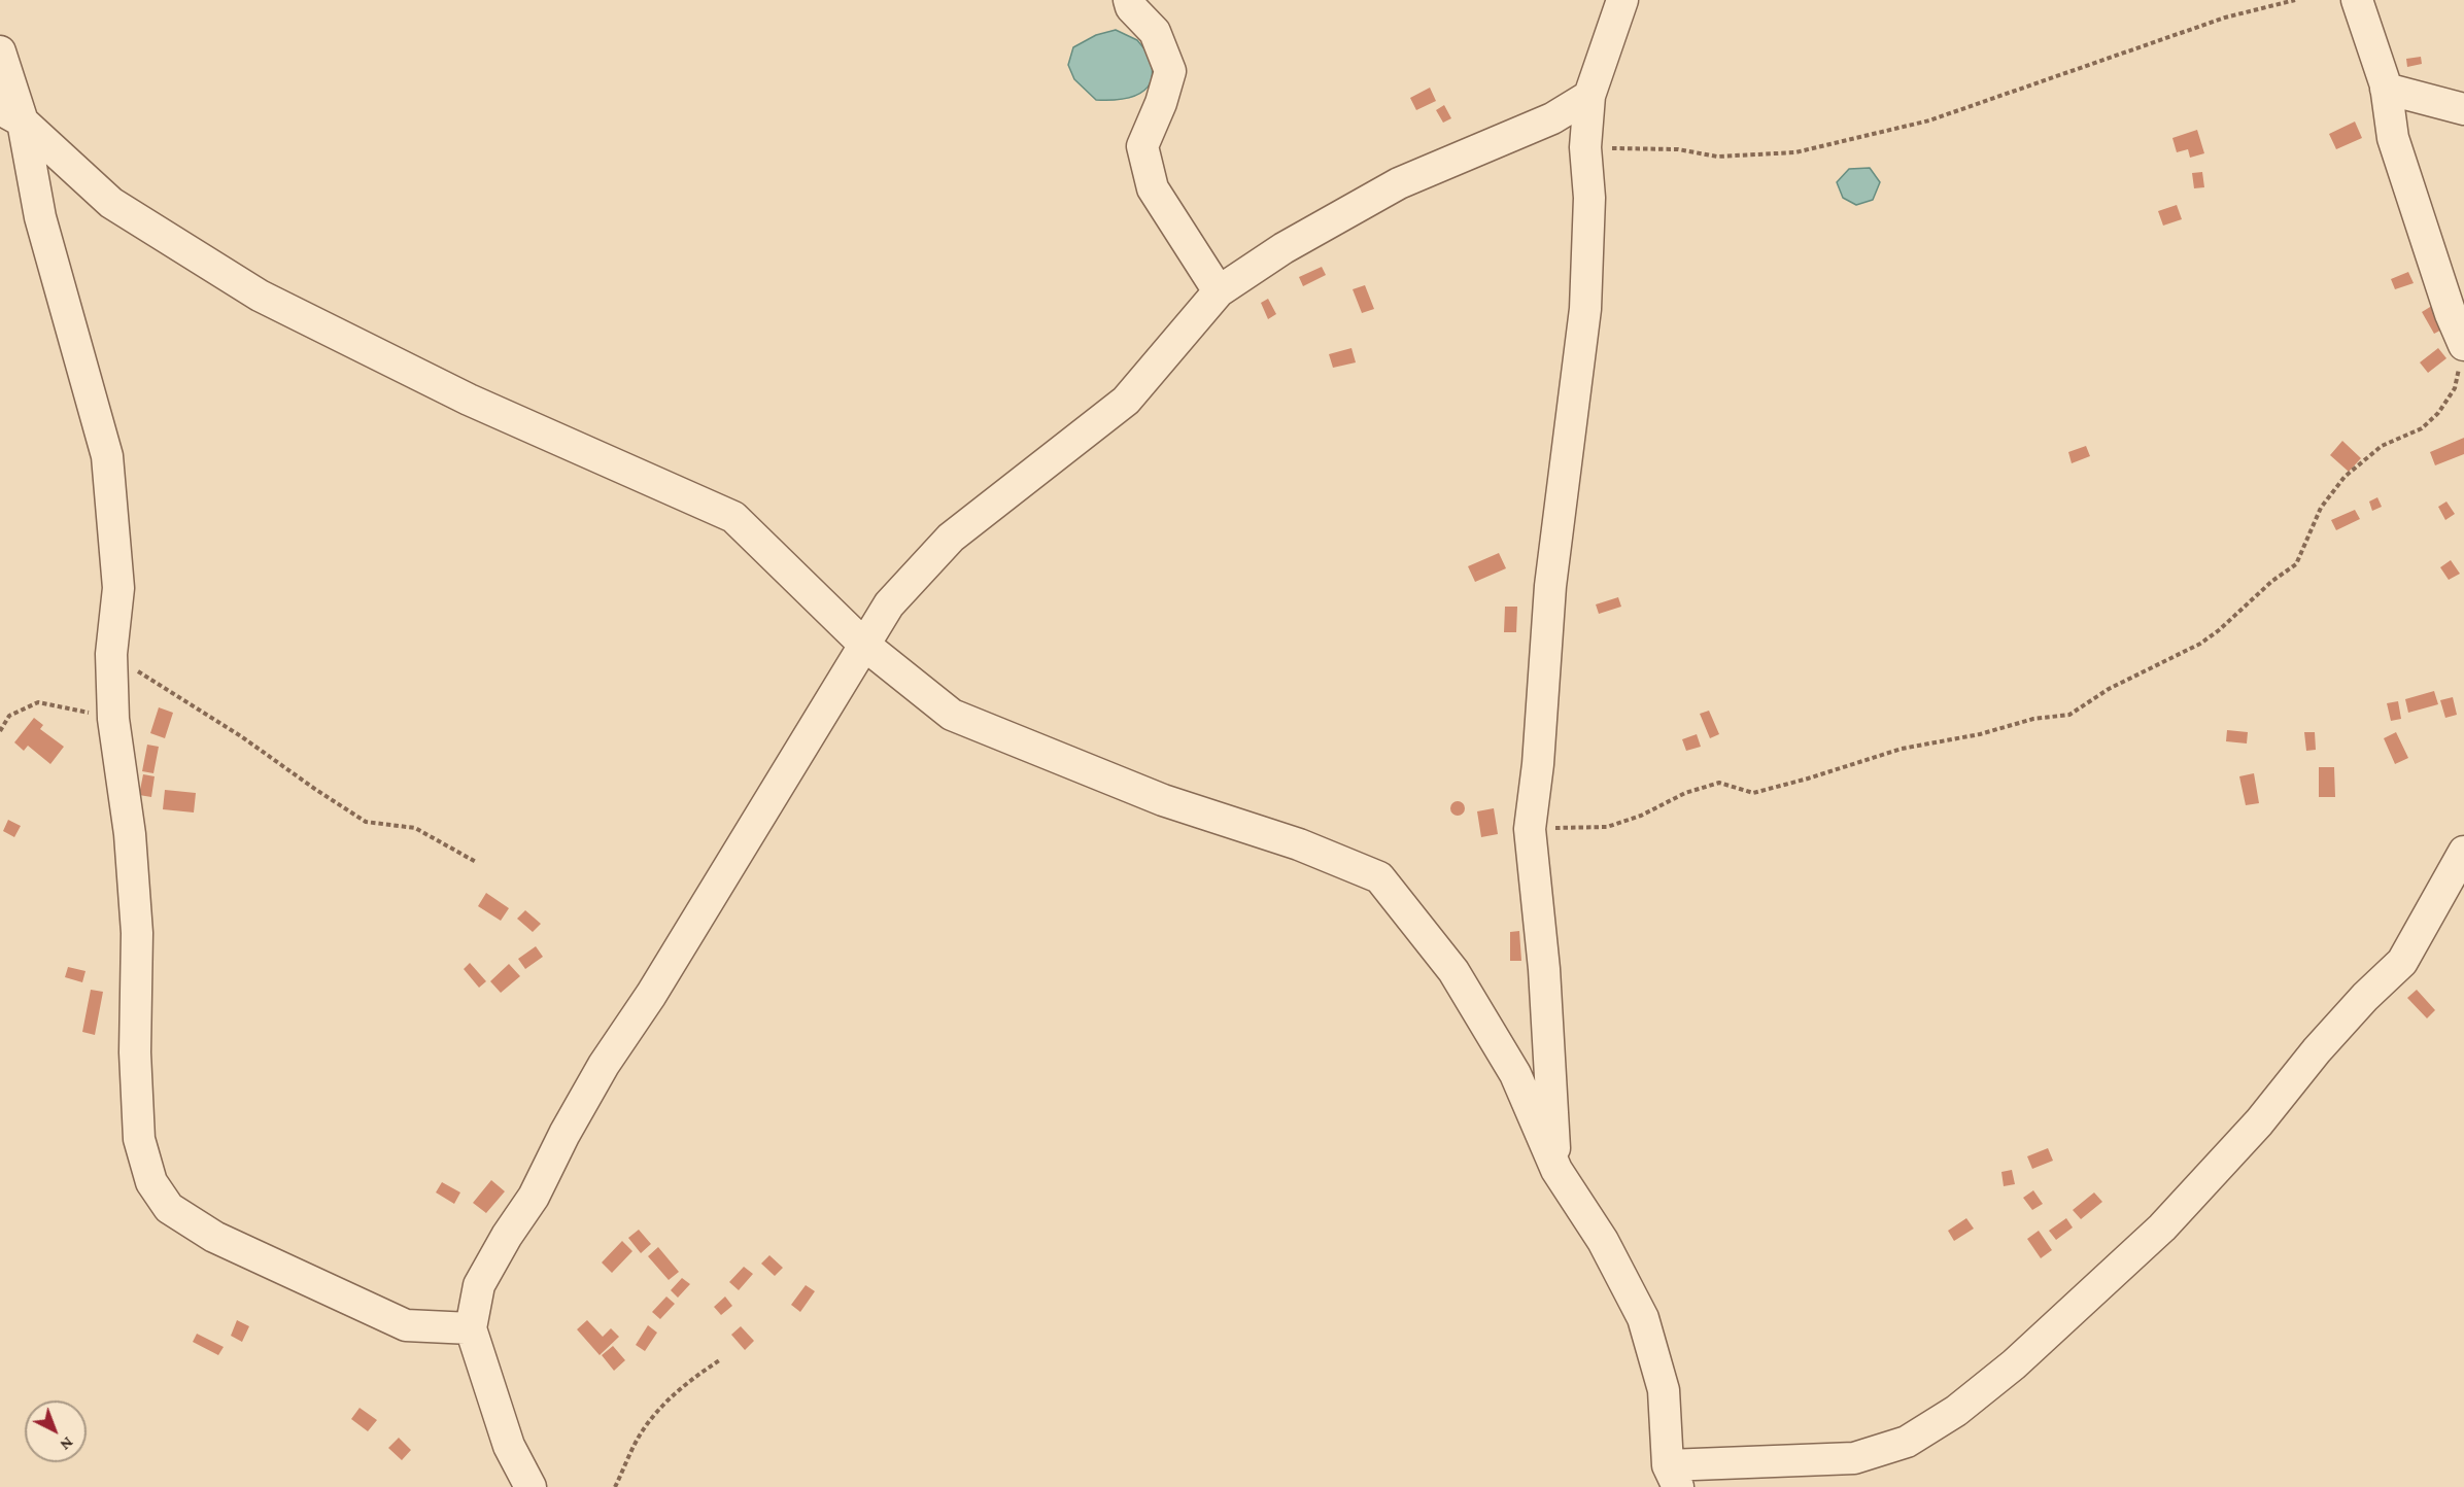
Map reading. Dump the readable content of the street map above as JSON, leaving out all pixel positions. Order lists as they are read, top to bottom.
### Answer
{
  "north": "bottom right"
}
